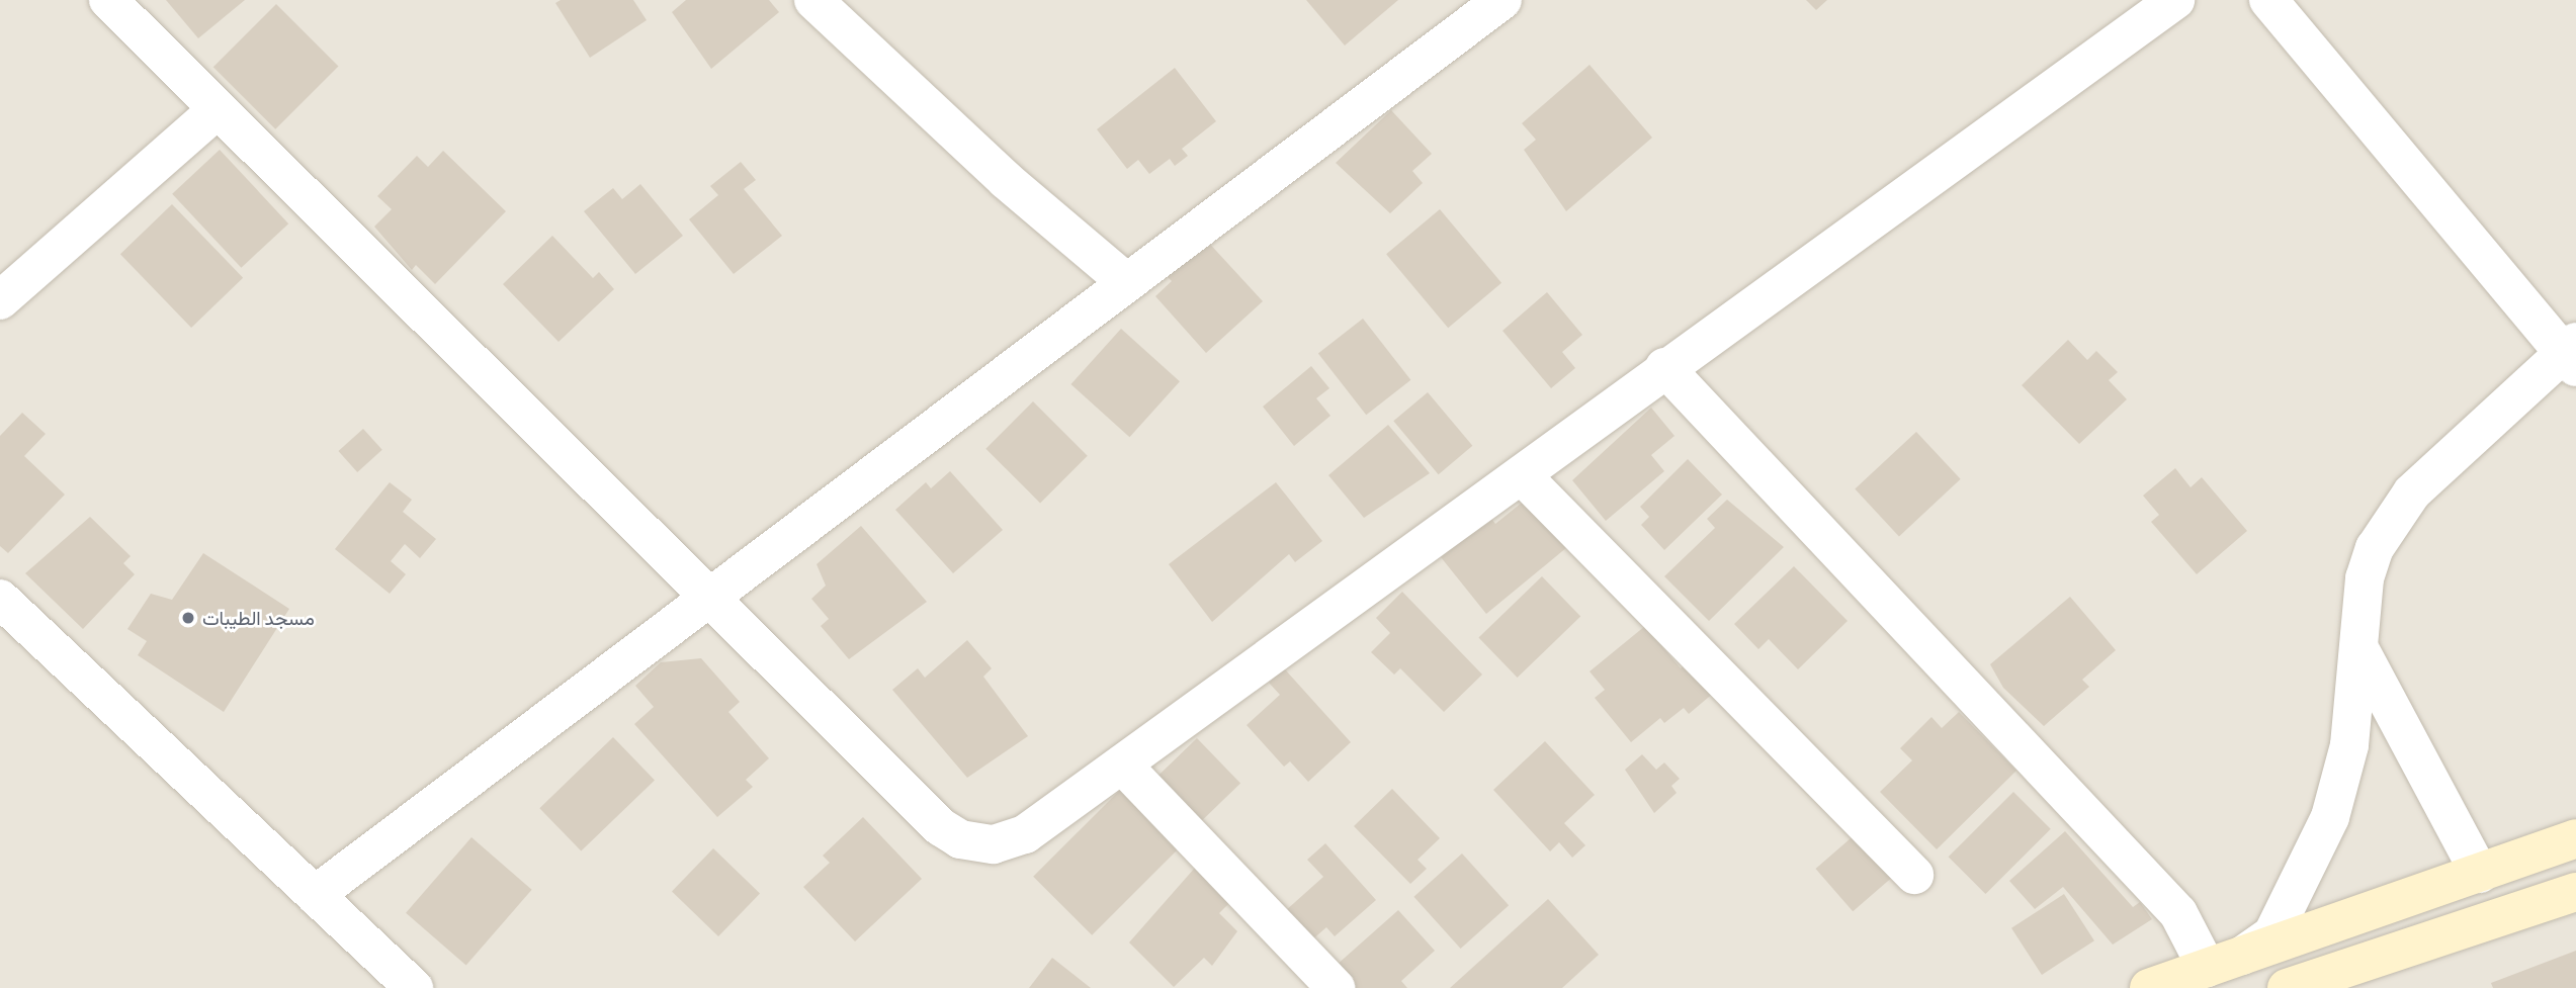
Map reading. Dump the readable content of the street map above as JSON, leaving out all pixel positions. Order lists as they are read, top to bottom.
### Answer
{
  "places": ["مسجد الطيبات"]
}
